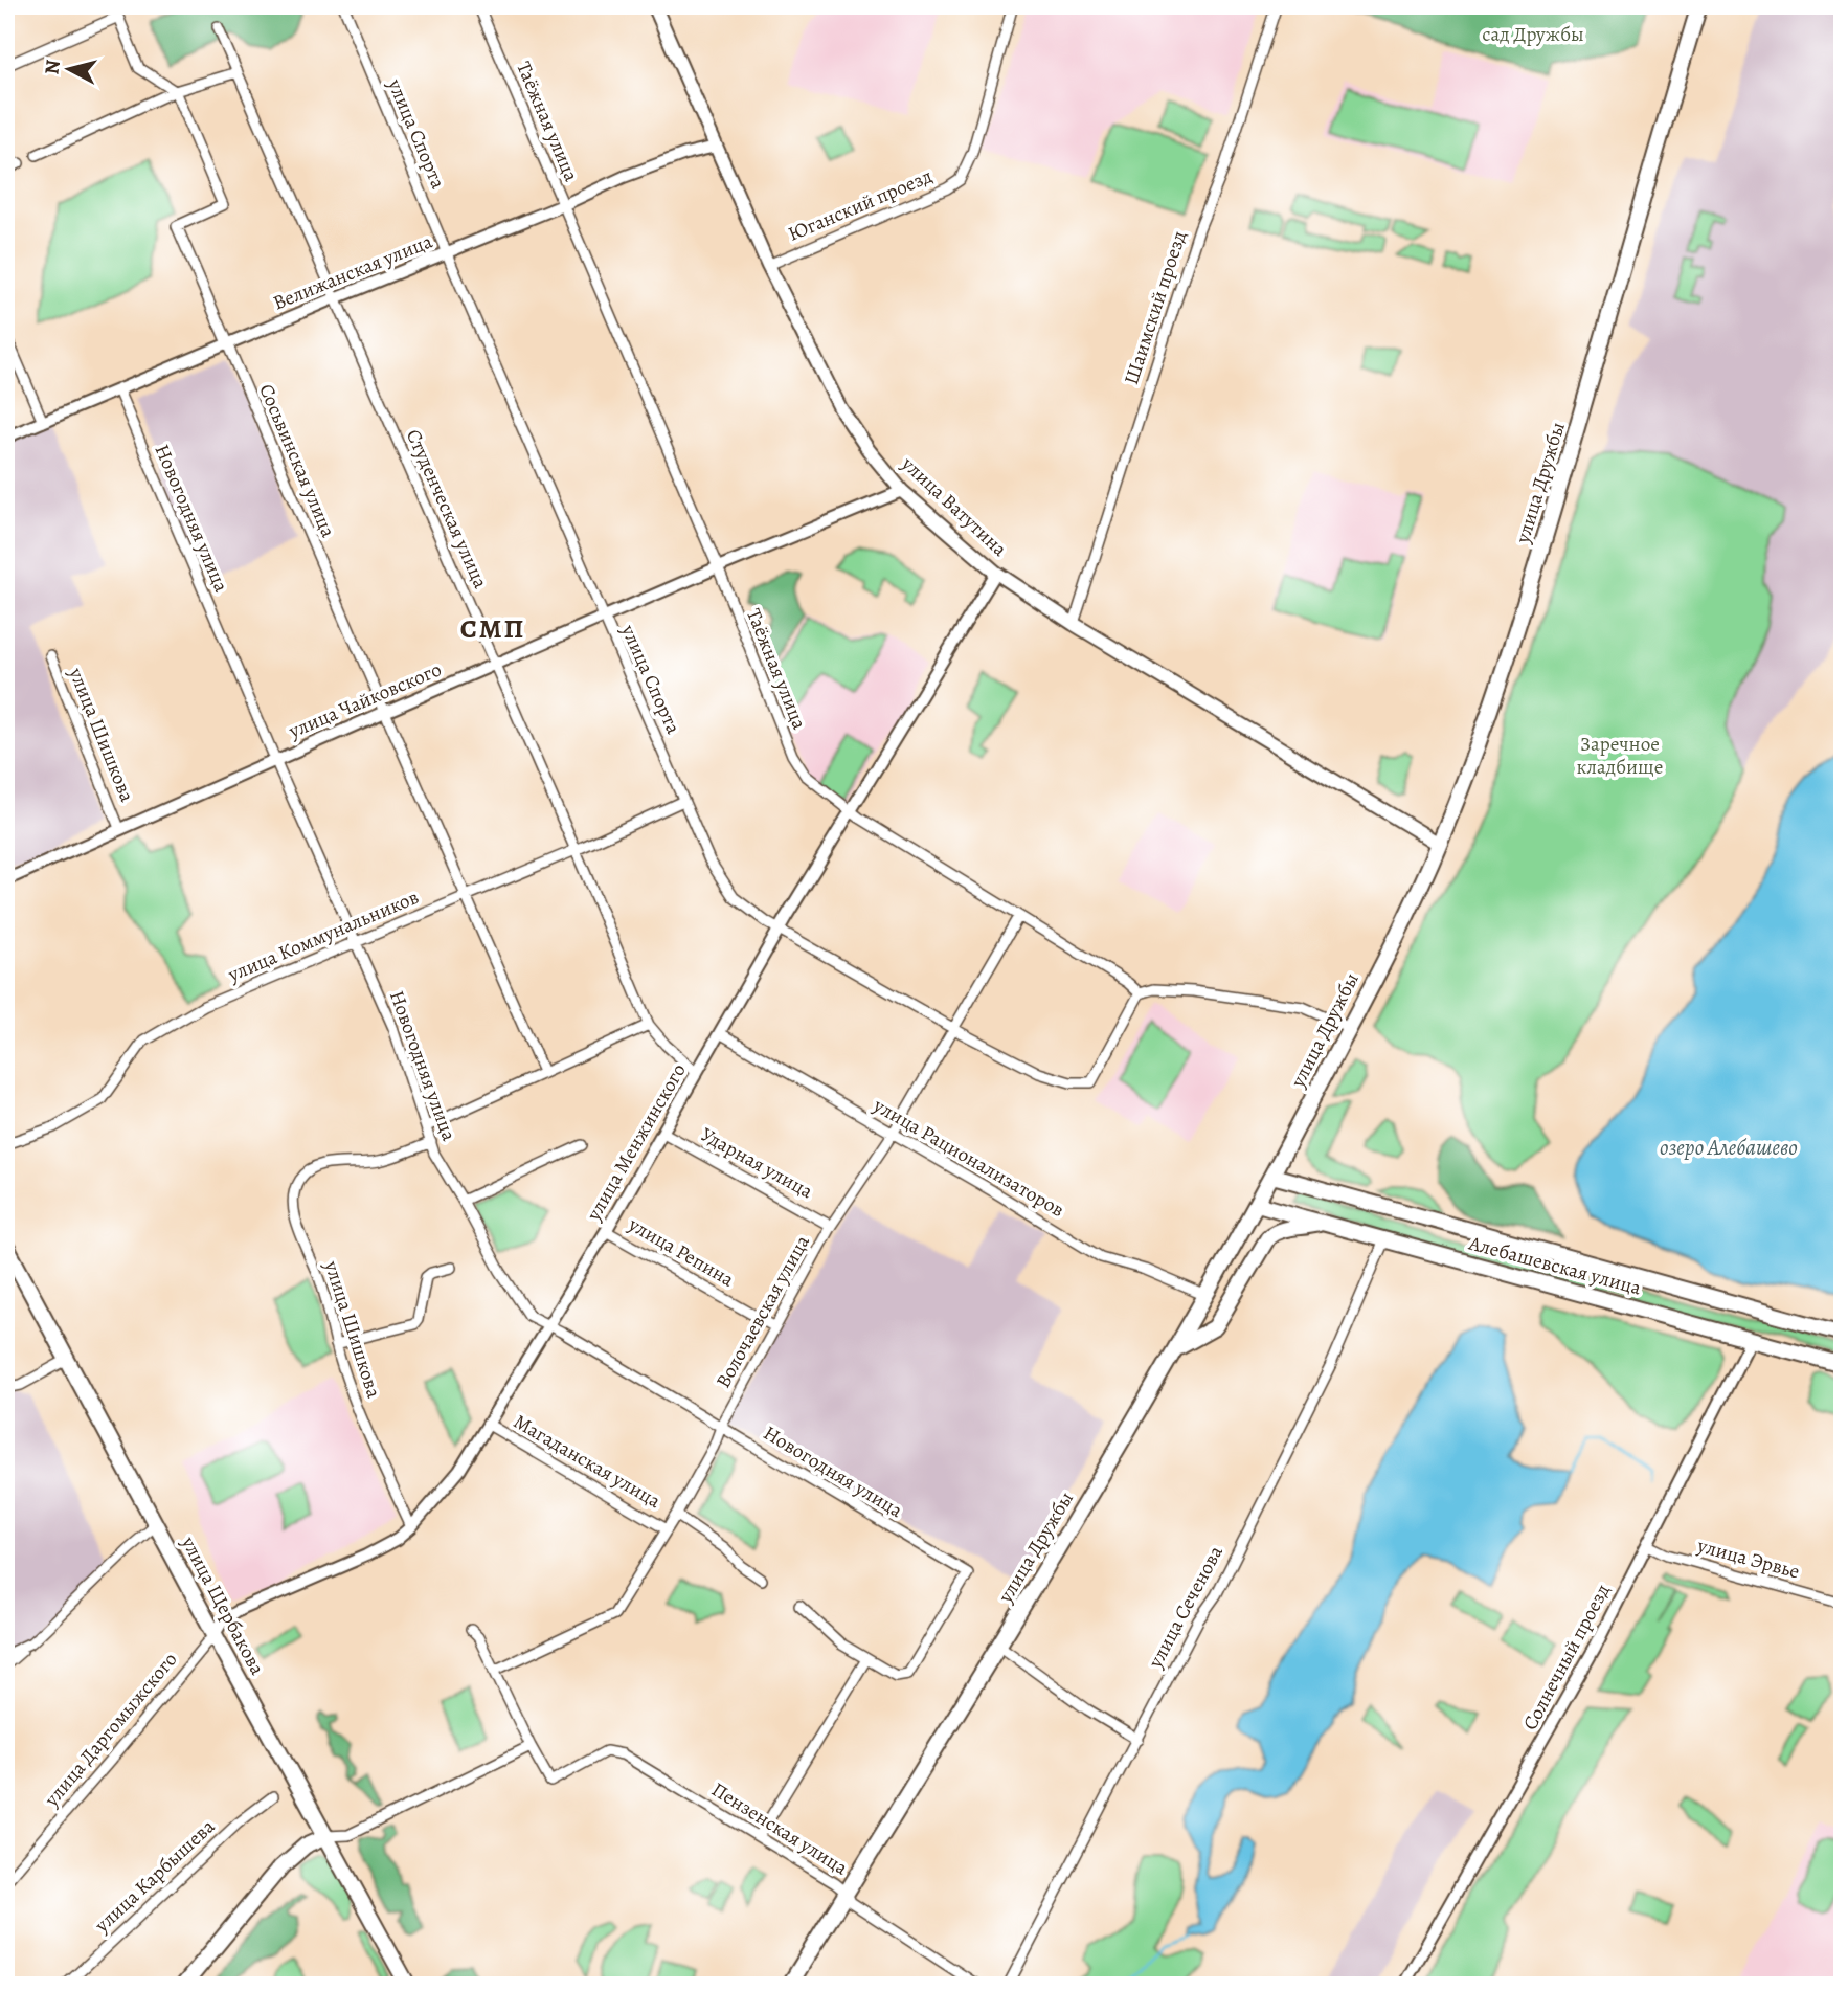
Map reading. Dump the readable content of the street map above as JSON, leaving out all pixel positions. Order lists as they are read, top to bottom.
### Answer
{
  "streets": {
    "main road": [
      "улица Дружбы",
      "улица Ватутина",
      "Алебашевская улица",
      "улица Щербакова"
    ],
    "street": [
      "Таёжная улица",
      "улица Спорта",
      "Юганский проезд",
      "Велижанская улица",
      "Шаимский проезд",
      "Сосьвинская улица",
      "Студенческая улица",
      "Новогодняя улица",
      "улица Чайковского",
      "улица Шишкова",
      "улица Коммунальников",
      "улица Менжинского",
      "улица Рационализаторов",
      "Ударная улица",
      "улица Репина",
      "Волочаевская улица",
      "Магаданская улица",
      "улица Эрвье",
      "улица Сеченова",
      "Солнечный проезд",
      "улица Даргомыжского",
      "Пензенская улица",
      "улица Карбышева"
    ]
  },
  "crossings": [
    ["Таёжная улица", "улица Спорта"],
    ["Таёжная улица", "Велижанская улица"],
    ["Таёжная улица", "улица Чайковского"],
    ["Таёжная улица", "улица Менжинского"],
    ["Таёжная улица", "Волочаевская улица"],
    ["улица Спорта", "Велижанская улица"],
    ["улица Спорта", "улица Чайковского"],
    ["улица Спорта", "улица Коммунальников"],
    ["улица Спорта", "улица Менжинского"],
    ["улица Спорта", "Волочаевская улица"],
    ["Юганский проезд", "улица Ватутина"],
    ["Велижанская улица", "Сосьвинская улица"],
    ["Велижанская улица", "улица Ватутина"],
    ["Велижанская улица", "Студенческая улица"],
    ["Велижанская улица", "Новогодняя улица"],
    ["Шаимский проезд", "улица Ватутина"],
    ["Сосьвинская улица", "улица Чайковского"],
    ["Сосьвинская улица", "улица Коммунальников"],
    ["улица Дружбы", "улица Ватутина"],
    ["улица Дружбы", "улица Рационализаторов"],
    ["улица Дружбы", "Алебашевская улица"],
    ["улица Дружбы", "Пензенская улица"],
    ["улица Ватутина", "улица Чайковского"],
    ["улица Ватутина", "улица Менжинского"],
    ["Студенческая улица", "улица Чайковского"],
    ["Студенческая улица", "улица Коммунальников"],
    ["Студенческая улица", "улица Менжинского"],
    ["Новогодняя улица", "улица Чайковского"],
    ["Новогодняя улица", "улица Шишкова"],
    ["Новогодняя улица", "улица Коммунальников"],
    ["Новогодняя улица", "улица Менжинского"],
    ["Новогодняя улица", "Волочаевская улица"],
    ["улица Чайковского", "улица Шишкова"],
    ["улица Шишкова", "улица Менжинского"],
    ["улица Менжинского", "улица Рационализаторов"],
    ["улица Менжинского", "Ударная улица"],
    ["улица Менжинского", "улица Репина"],
    ["улица Менжинского", "Магаданская улица"],
    ["улица Менжинского", "улица Щербакова"],
    ["улица Менжинского", "улица Даргомыжского"],
    ["улица Рационализаторов", "Волочаевская улица"],
    ["Ударная улица", "Волочаевская улица"],
    ["улица Репина", "Волочаевская улица"],
    ["Алебашевская улица", "улица Сеченова"],
    ["Алебашевская улица", "Солнечный проезд"],
    ["Волочаевская улица", "Магаданская улица"],
    ["улица Эрвье", "Солнечный проезд"],
    ["улица Щербакова", "улица Даргомыжского"]
  ],
  "districts": ["СМП"],
  "water": ["озеро Алебашево"],
  "parks": ["сад Дружбы", "Заречное кладбище"],
  "north": "left"
}
